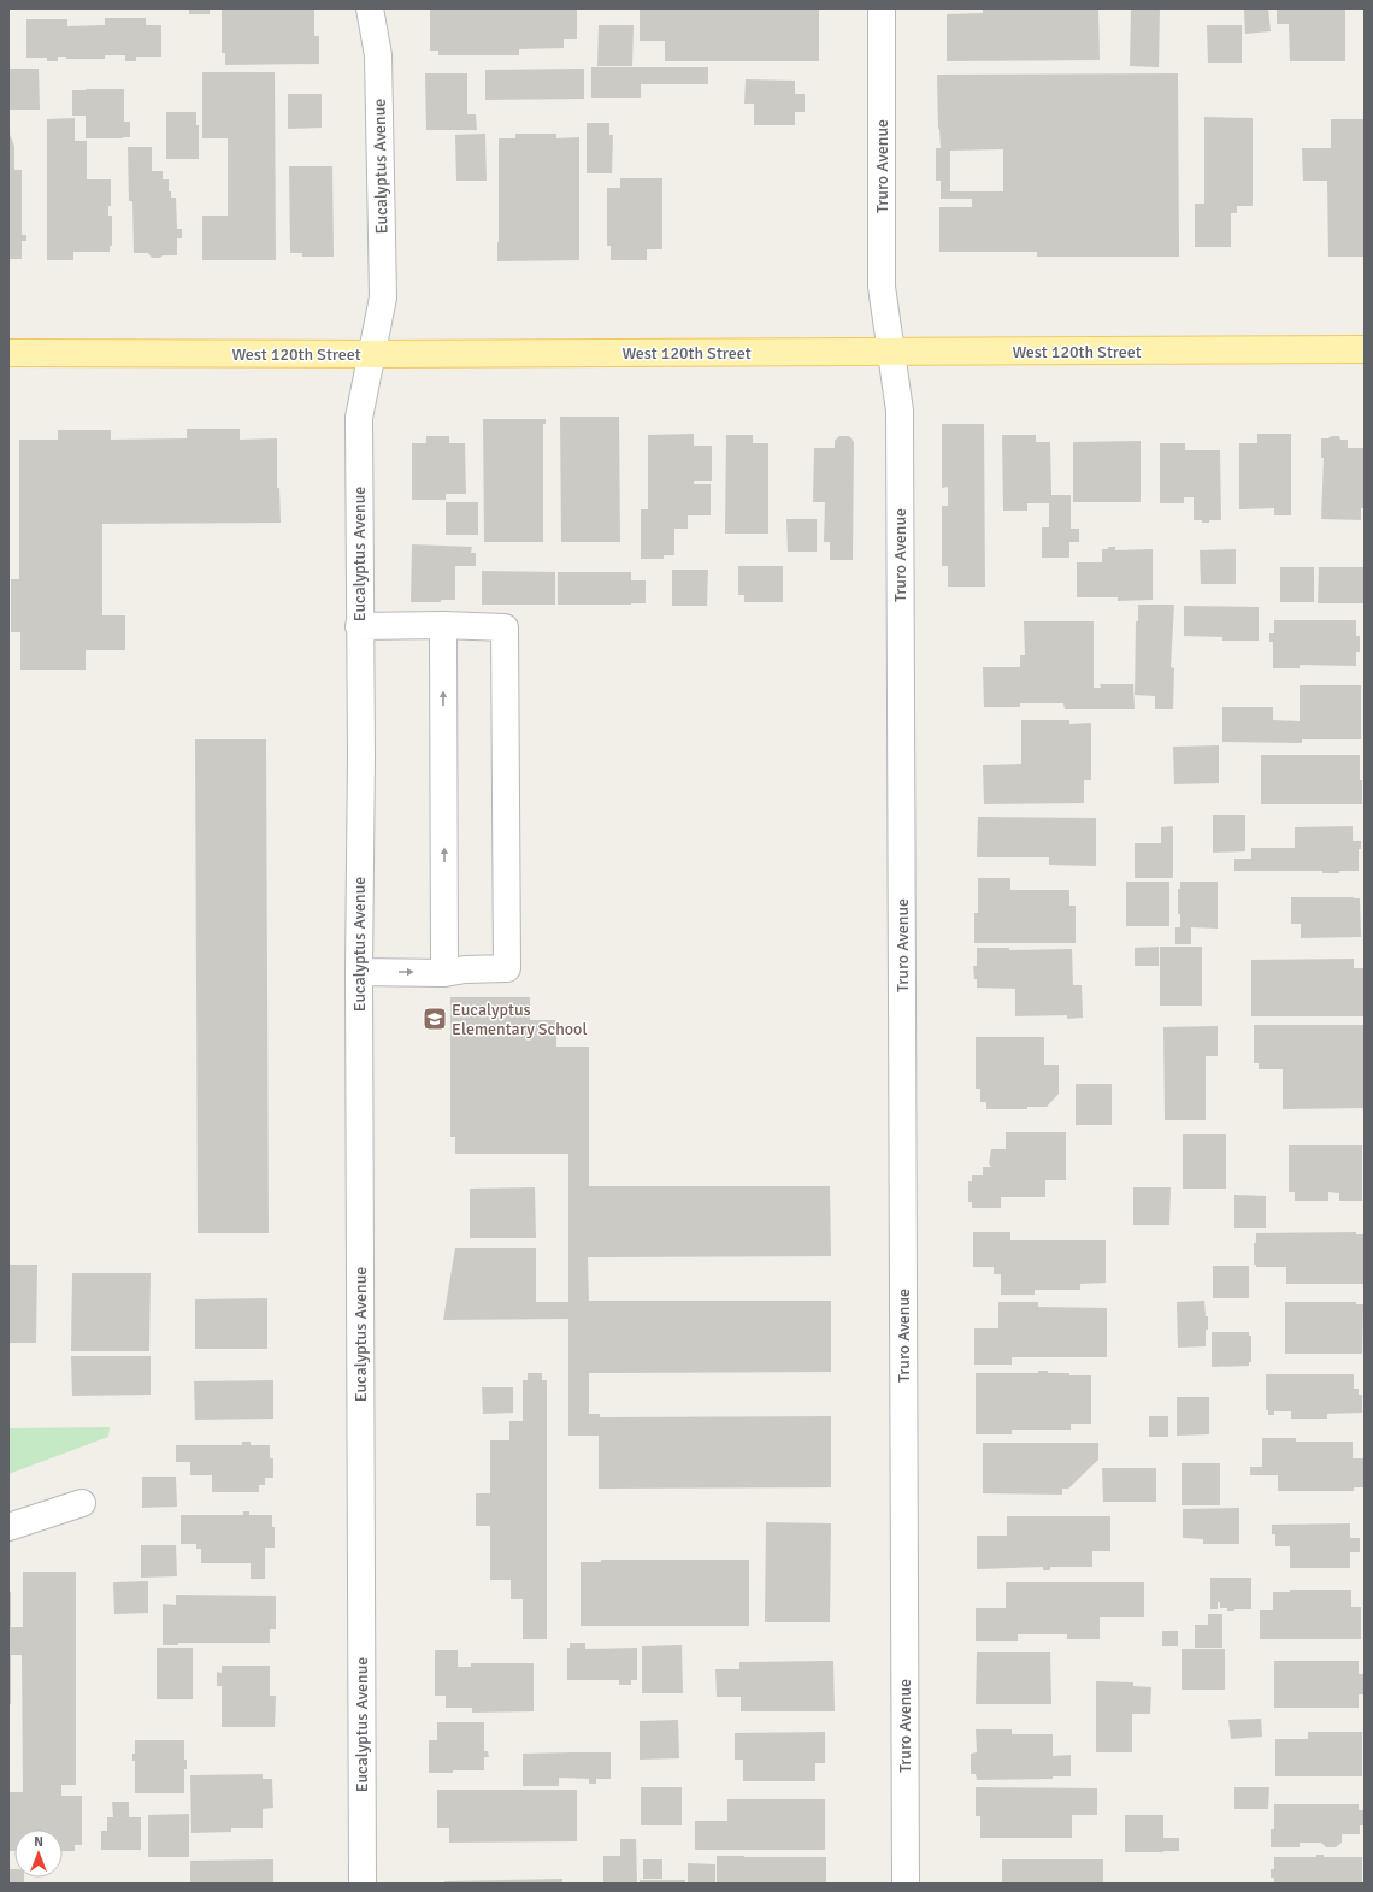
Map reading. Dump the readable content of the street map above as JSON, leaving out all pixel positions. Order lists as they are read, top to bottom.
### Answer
{
  "streets": {
    "main road": ["West 120th Street"],
    "street": ["Eucalyptus Avenue", "Truro Avenue"]
  },
  "crossings": [
    ["Eucalyptus Avenue", "West 120th Street"],
    ["Truro Avenue", "West 120th Street"]
  ],
  "places": {
    "school or university": ["Eucalyptus Elementary School"]
  },
  "north": "top"
}
